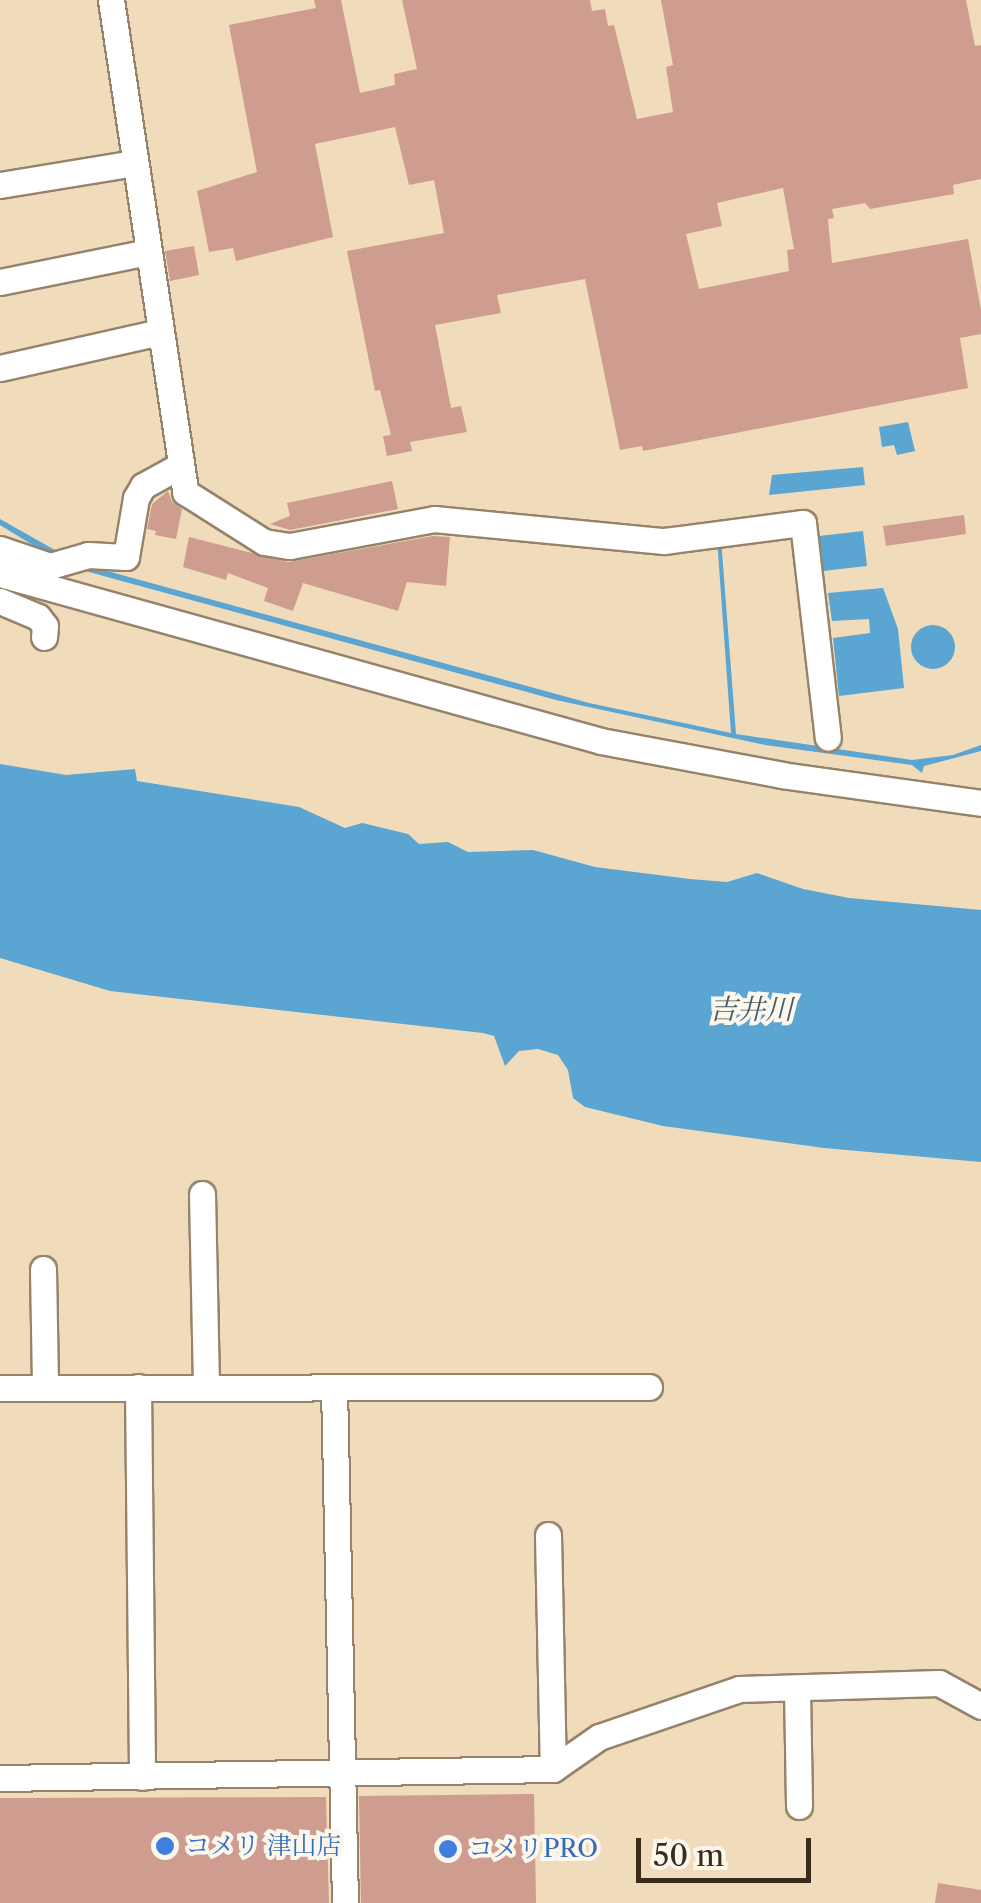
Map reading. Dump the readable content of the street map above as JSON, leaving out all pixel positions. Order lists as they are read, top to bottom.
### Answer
{
  "water": ["吉井川"],
  "places": ["コメリ 津山店", "コメリPRO"],
  "scale_bar": "50 m"
}
